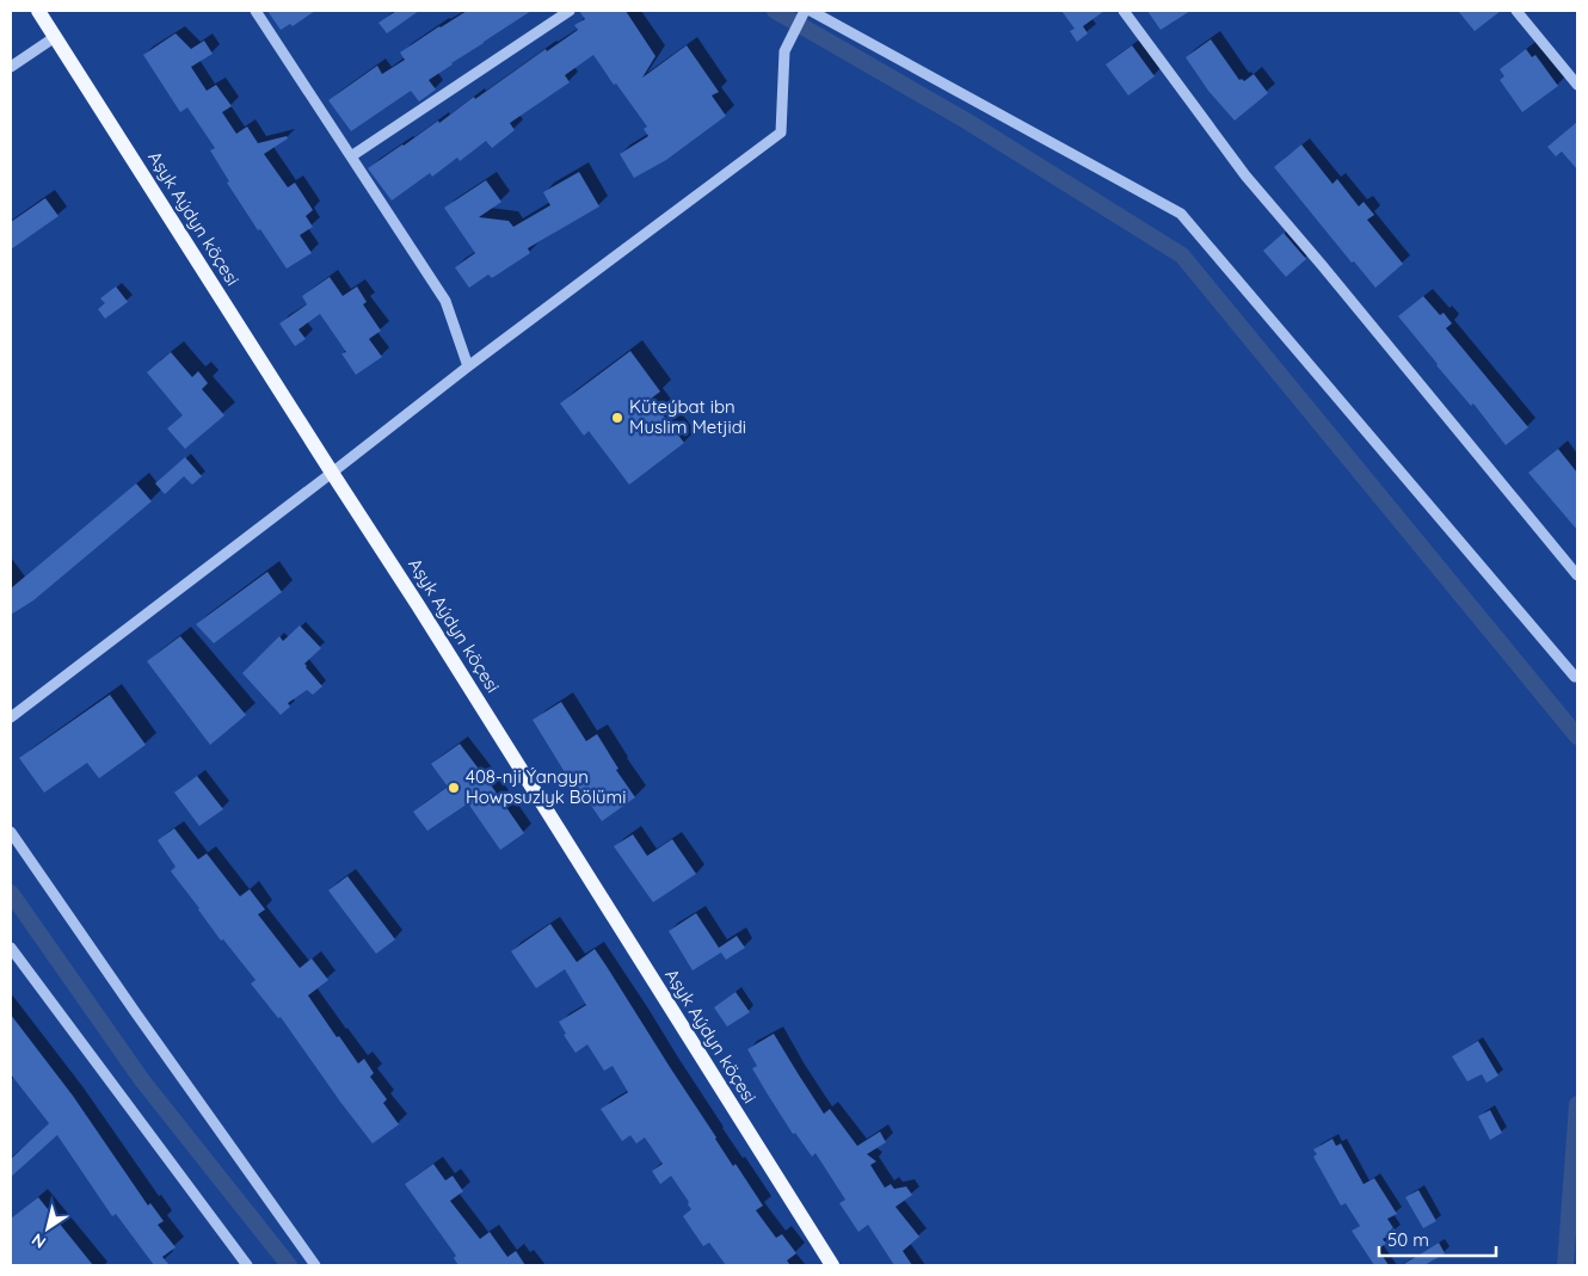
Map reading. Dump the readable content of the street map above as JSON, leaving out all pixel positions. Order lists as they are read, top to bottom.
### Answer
{
  "streets": {
    "main road": ["Aşyk Aýdyn köçesi"]
  },
  "places": ["Küteýbat ibn Muslim Metjidi", "408-nji Ýangyn Howpsuzlyk Bölümi"],
  "scale_bar": "50 m",
  "north": "bottom left"
}
